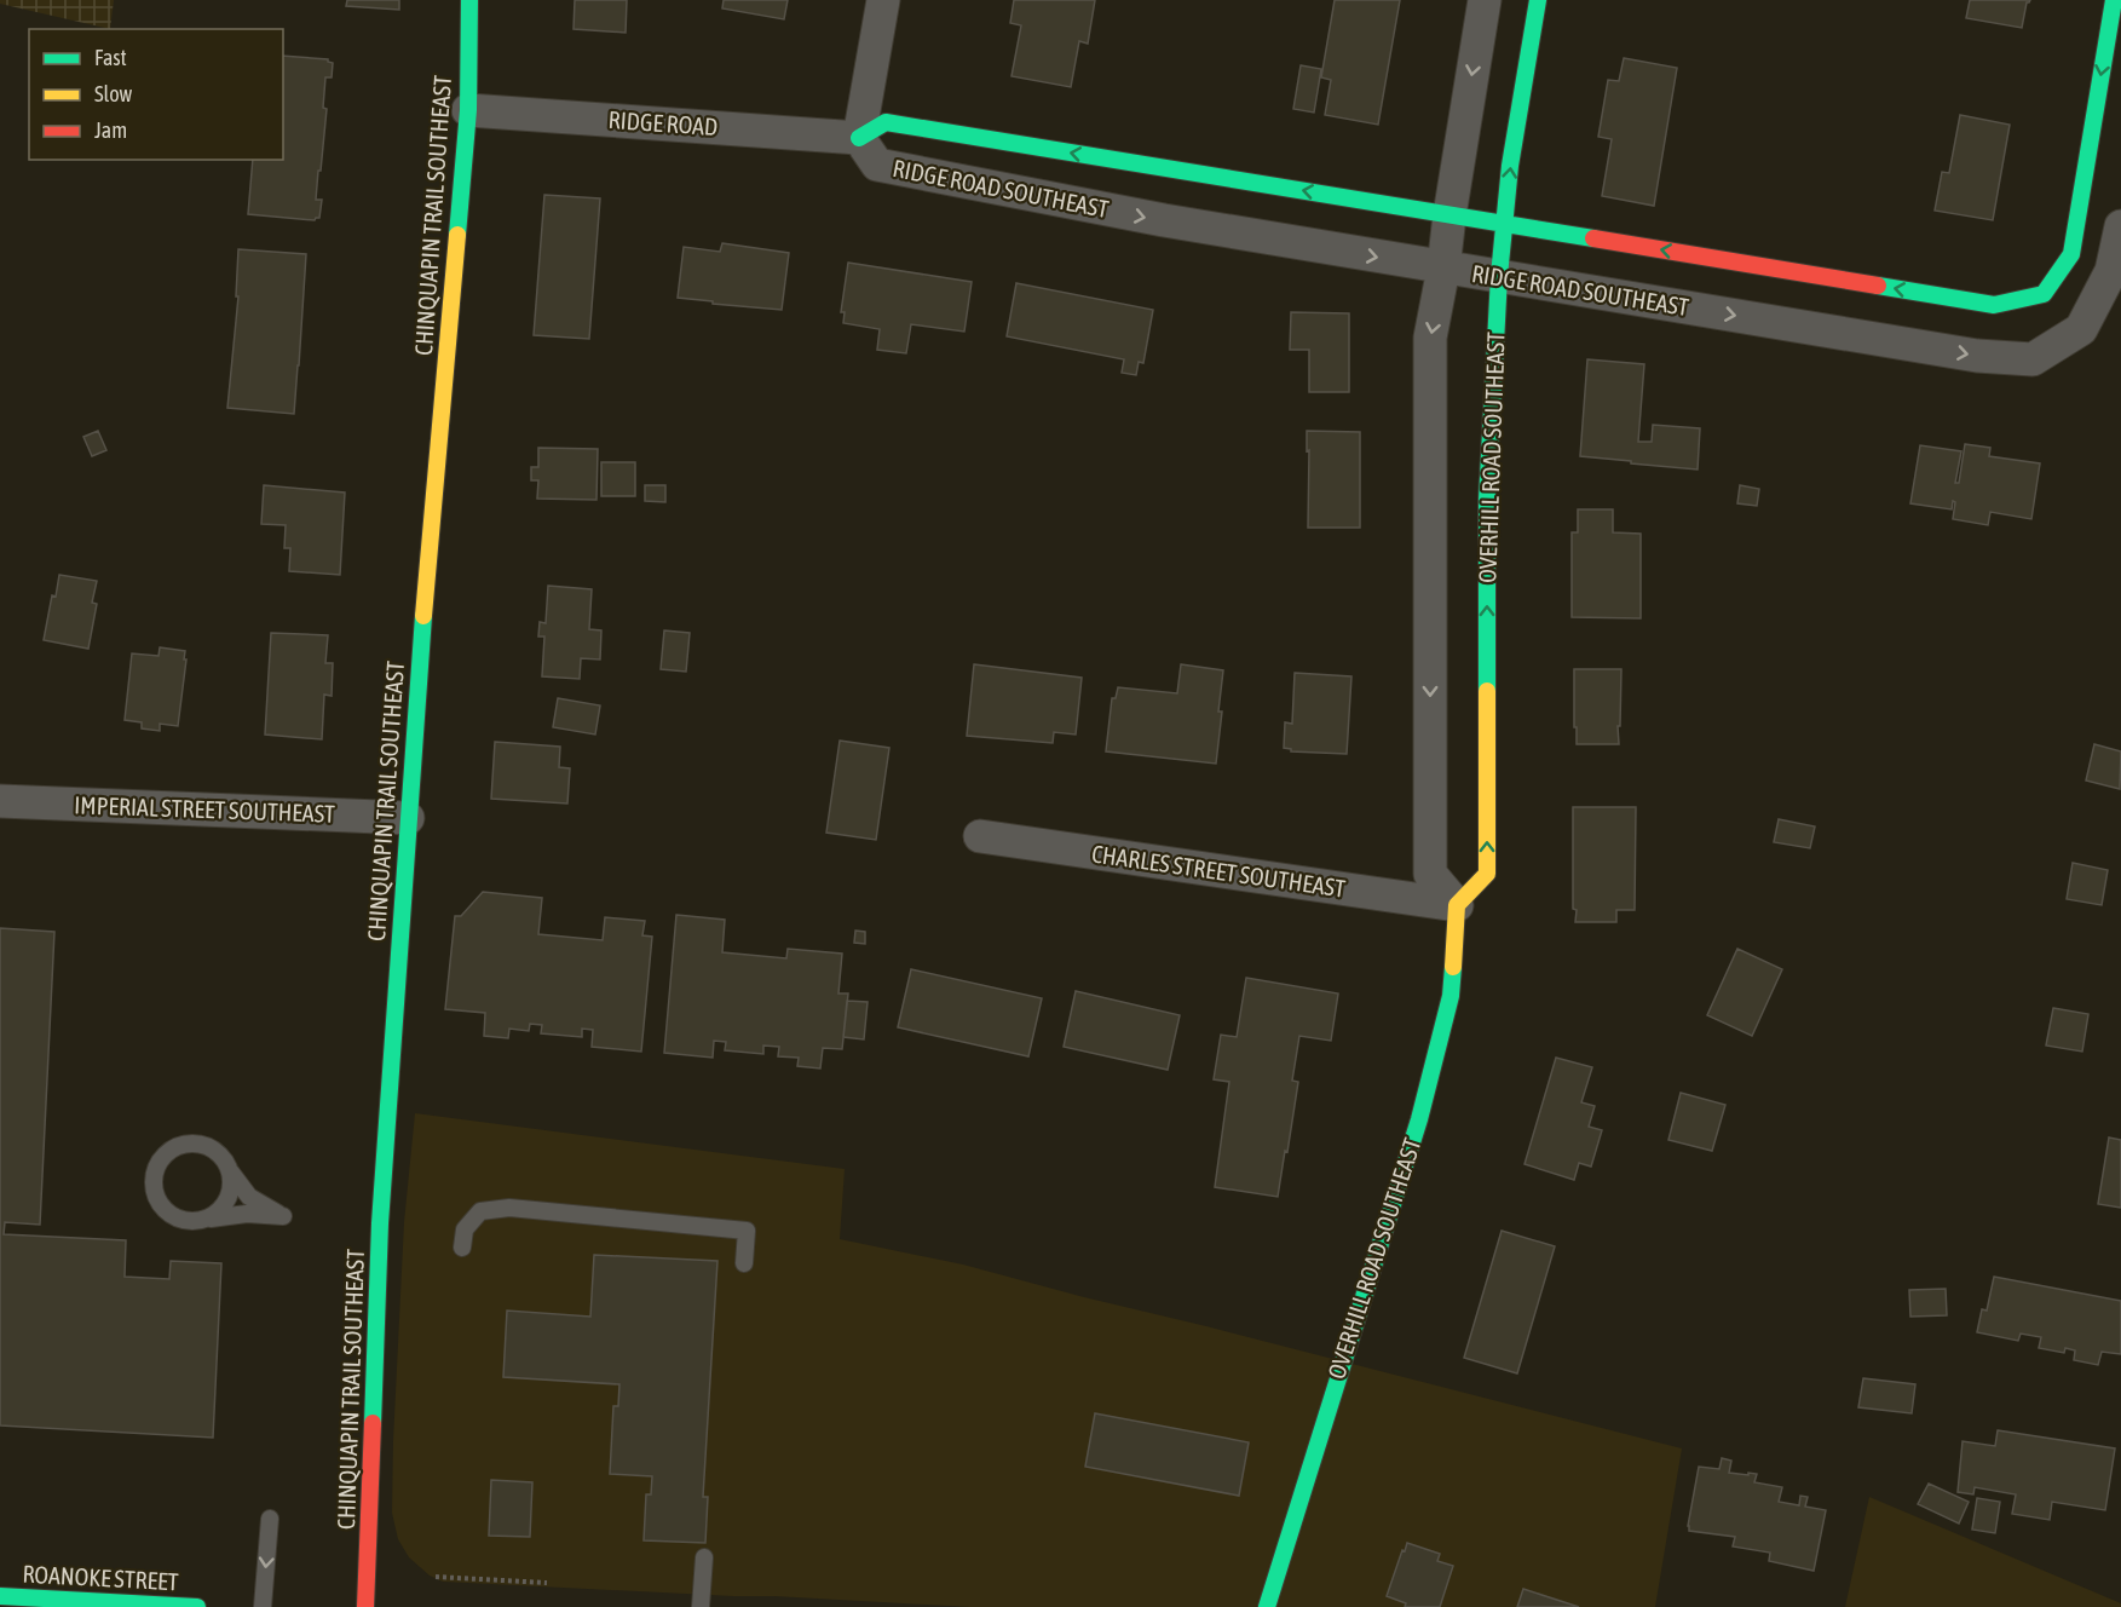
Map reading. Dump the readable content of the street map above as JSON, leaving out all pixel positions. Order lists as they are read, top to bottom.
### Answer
{
  "streets": {
    "street": [
      "RIDGE ROAD",
      "RIDGE ROAD SOUTHEAST",
      "CHINQUAPIN TRAIL SOUTHEAST",
      "OVERHILL ROAD SOUTHEAST",
      "IMPERIAL STREET SOUTHEAST",
      "CHARLES STREET SOUTHEAST",
      "ROANOKE STREET"
    ]
  },
  "crossings": [
    ["RIDGE ROAD", "RIDGE ROAD SOUTHEAST"],
    ["RIDGE ROAD", "CHINQUAPIN TRAIL SOUTHEAST"],
    ["RIDGE ROAD SOUTHEAST", "OVERHILL ROAD SOUTHEAST"],
    ["CHINQUAPIN TRAIL SOUTHEAST", "IMPERIAL STREET SOUTHEAST"],
    ["OVERHILL ROAD SOUTHEAST", "CHARLES STREET SOUTHEAST"]
  ],
  "legend": ["Fast", "Slow", "Jam"]
}
